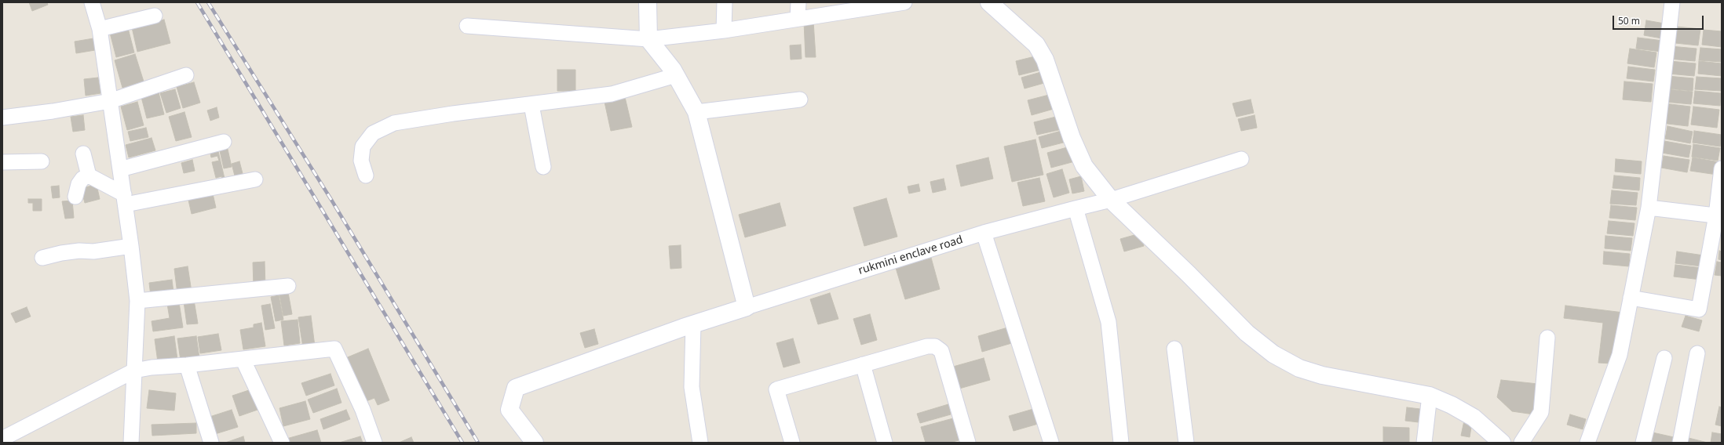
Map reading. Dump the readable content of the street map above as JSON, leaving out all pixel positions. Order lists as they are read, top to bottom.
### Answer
{
  "streets": {
    "street": ["rukmini enclave road"]
  },
  "scale_bar": "50 m"
}
